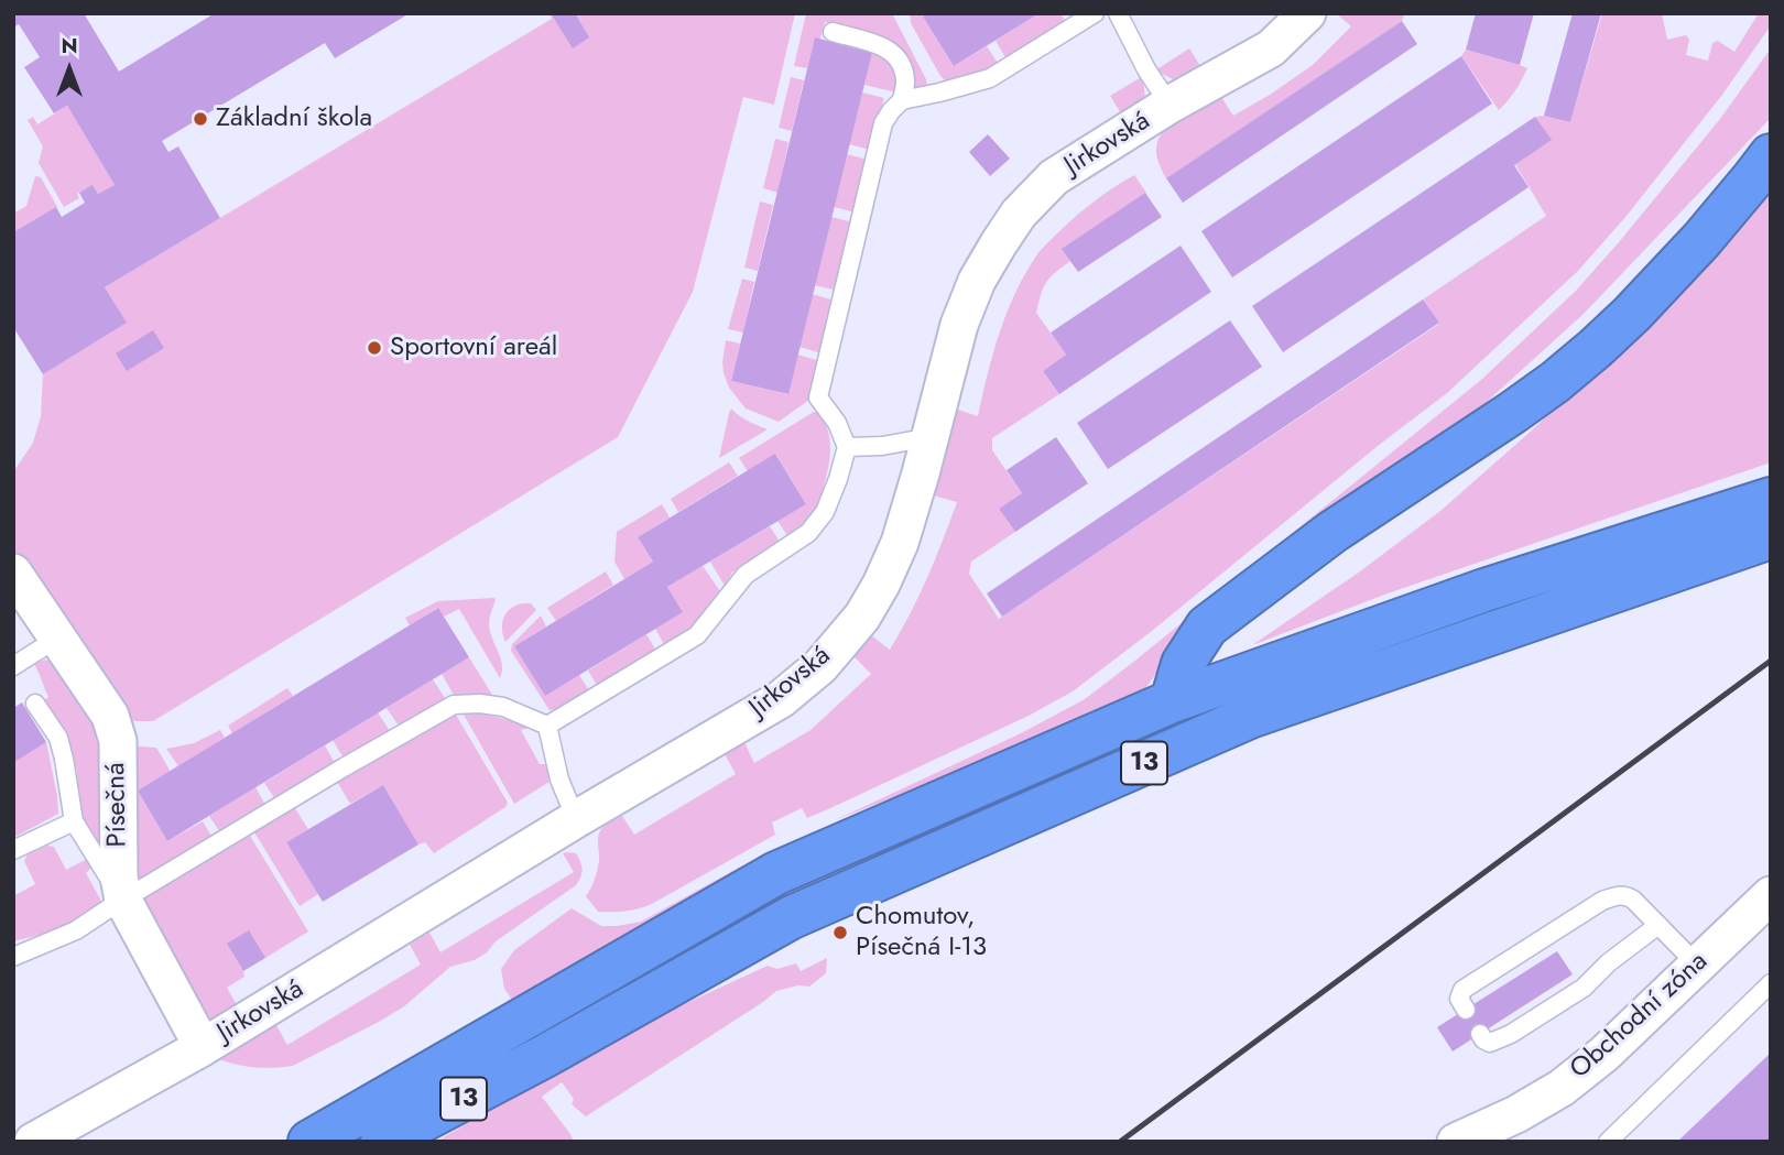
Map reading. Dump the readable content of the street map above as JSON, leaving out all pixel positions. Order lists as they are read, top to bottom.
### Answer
{
  "streets": {
    "highway": ["13"],
    "street": ["Jirkovská", "Písečná", "Obchodní zóna"]
  },
  "crossings": [
    ["Jirkovská", "Písečná"]
  ],
  "places": ["Základní škola", "Sportovní areál", "Chomutov, Písečná I-13"],
  "north": "top"
}
